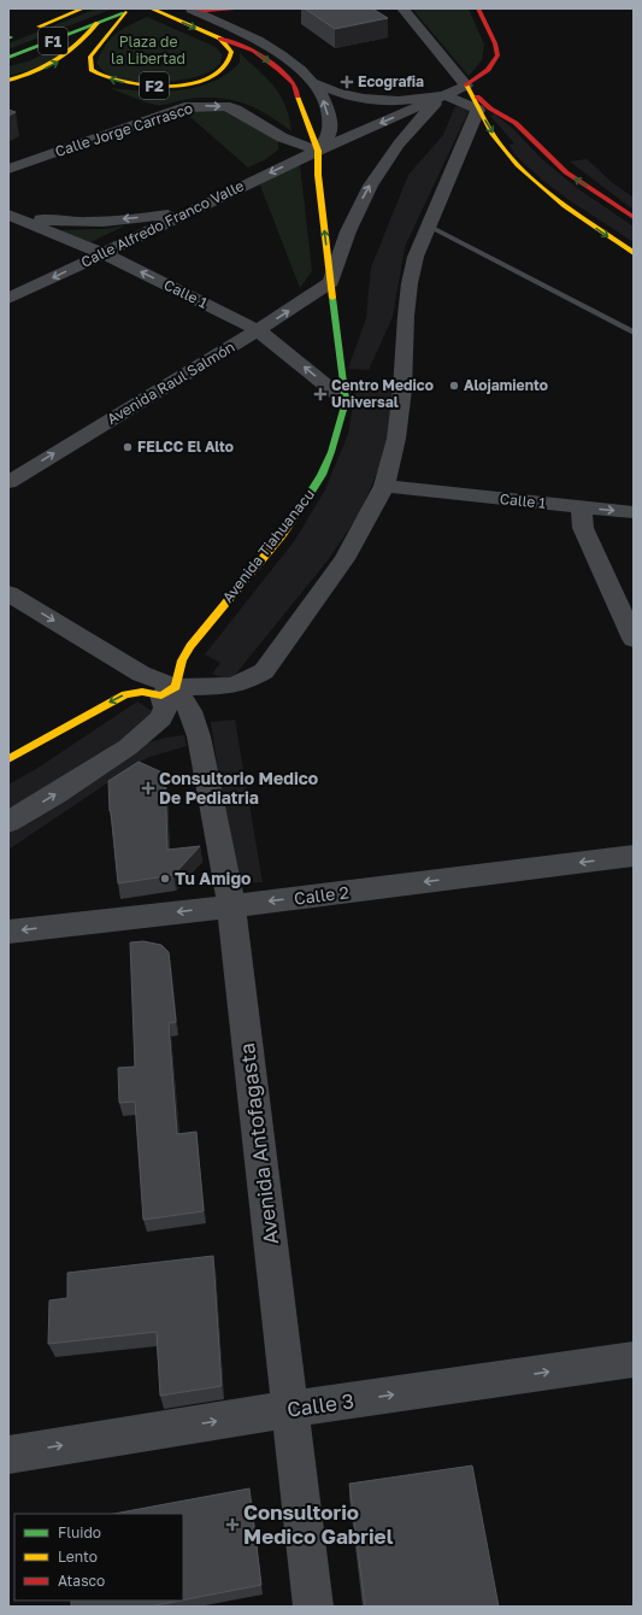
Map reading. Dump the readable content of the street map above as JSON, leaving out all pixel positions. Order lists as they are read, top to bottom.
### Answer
{
  "streets": {
    "main road": ["F1", "F2", "Avenida Tiahuanacu"],
    "street": [
      "Calle Jorge Carrasco",
      "Calle Alfredo Franco Valle",
      "Calle 1",
      "Avenida Raul Salmón",
      "Calle 2",
      "Avenida Antofagasta",
      "Calle 3"
    ]
  },
  "crossings": [
    ["F1", "F2"],
    ["Calle Jorge Carrasco", "Calle Alfredo Franco Valle"],
    ["Calle Jorge Carrasco", "Avenida Tiahuanacu"],
    ["Calle Alfredo Franco Valle", "Calle 1"],
    ["Calle Alfredo Franco Valle", "Avenida Tiahuanacu"],
    ["Calle 1", "Avenida Raul Salmón"],
    ["Calle 1", "Avenida Tiahuanacu"],
    ["Avenida Raul Salmón", "Avenida Tiahuanacu"],
    ["Avenida Tiahuanacu", "Avenida Antofagasta"],
    ["Calle 2", "Avenida Antofagasta"],
    ["Avenida Antofagasta", "Calle 3"]
  ],
  "one_way": [
    "Calle Alfredo Franco Valle",
    "Avenida Raul Salmón",
    "Avenida Tiahuanacu",
    "Calle 2",
    "Calle 3"
  ],
  "parks": ["Plaza de la Libertad"],
  "places": {
    "health": [
      "Ecografia",
      "Centro Medico Universal",
      "Consultorio Medico De Pediatria",
      "Consultorio Medico Gabriel"
    ],
    "other": ["Alojamiento", "FELCC El Alto", "Tu Amigo"]
  },
  "legend": ["Fluido", "Lento", "Atasco"]
}
